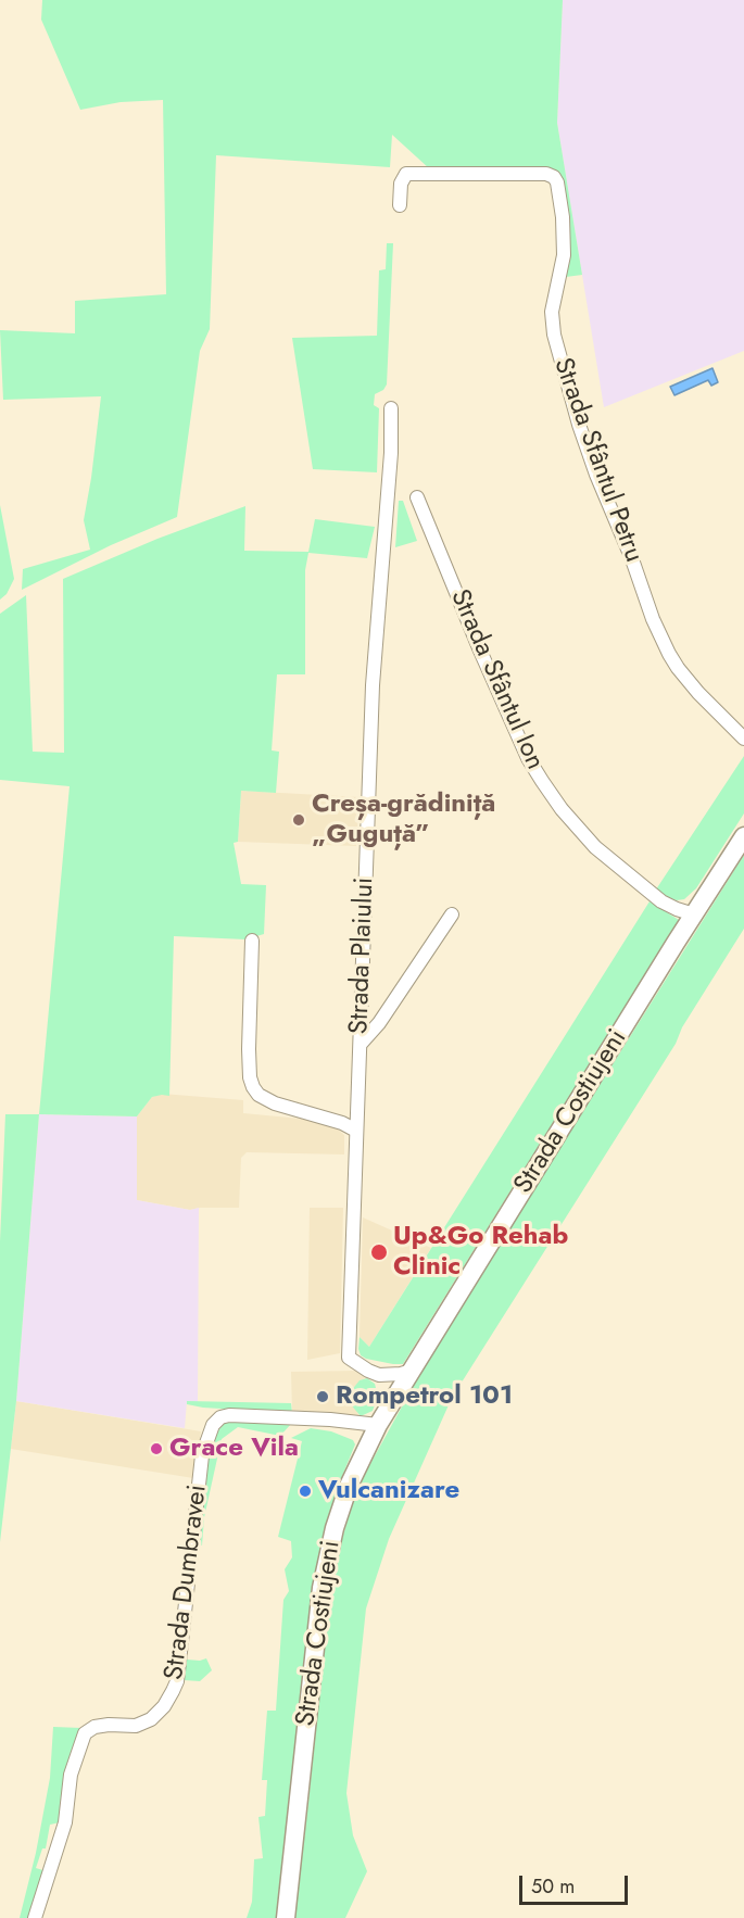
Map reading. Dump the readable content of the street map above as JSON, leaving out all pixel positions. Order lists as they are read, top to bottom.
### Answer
{
  "streets": {
    "street": [
      "Strada Sfântul Petru",
      "Strada Sfântul Ion",
      "Strada Plaiului",
      "Strada Costiujeni",
      "Strada Dumbravei"
    ]
  },
  "crossings": [
    ["Strada Sfântul Ion", "Strada Costiujeni"],
    ["Strada Plaiului", "Strada Costiujeni"],
    ["Strada Costiujeni", "Strada Dumbravei"]
  ],
  "places": [
    "Creșa-grădiniță „Guguță”",
    "Up&Go Rehab Clinic",
    "Rompetrol 101",
    "Grace Vila",
    "Vulcanizare"
  ],
  "scale_bar": "50 m"
}
